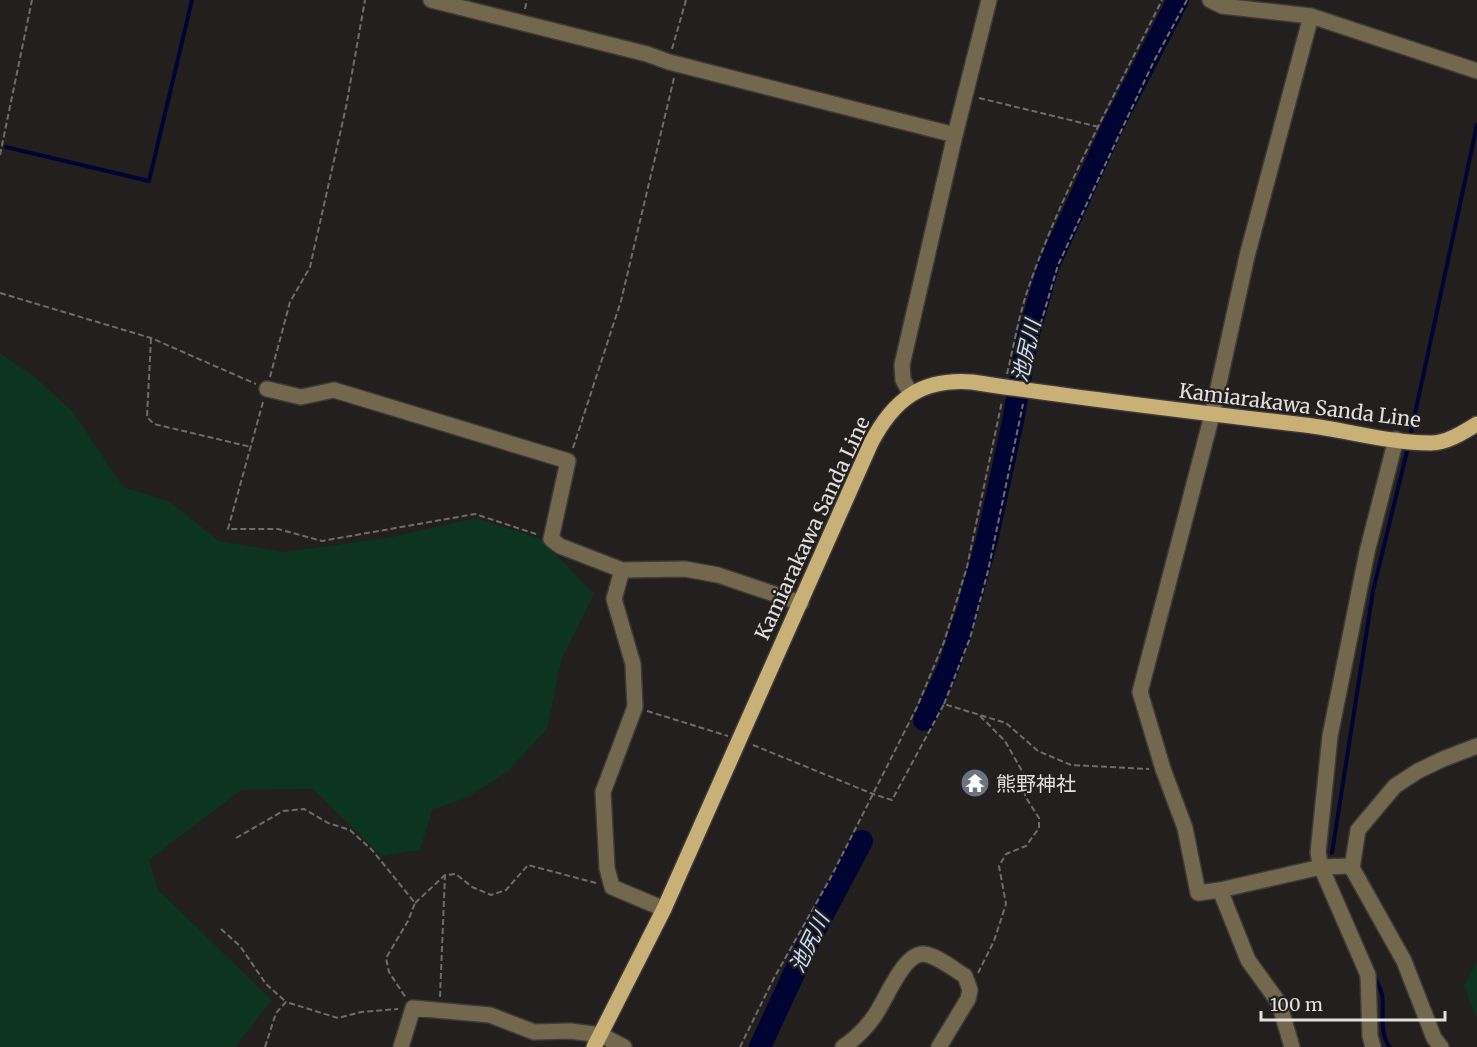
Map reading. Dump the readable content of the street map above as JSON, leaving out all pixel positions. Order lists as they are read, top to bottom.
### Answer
{
  "streets": {
    "main road": ["Kamiarakawa Sanda Line"]
  },
  "water": ["池尻川"],
  "places": {
    "temple": ["熊野神社"]
  },
  "scale_bar": "100 m"
}
